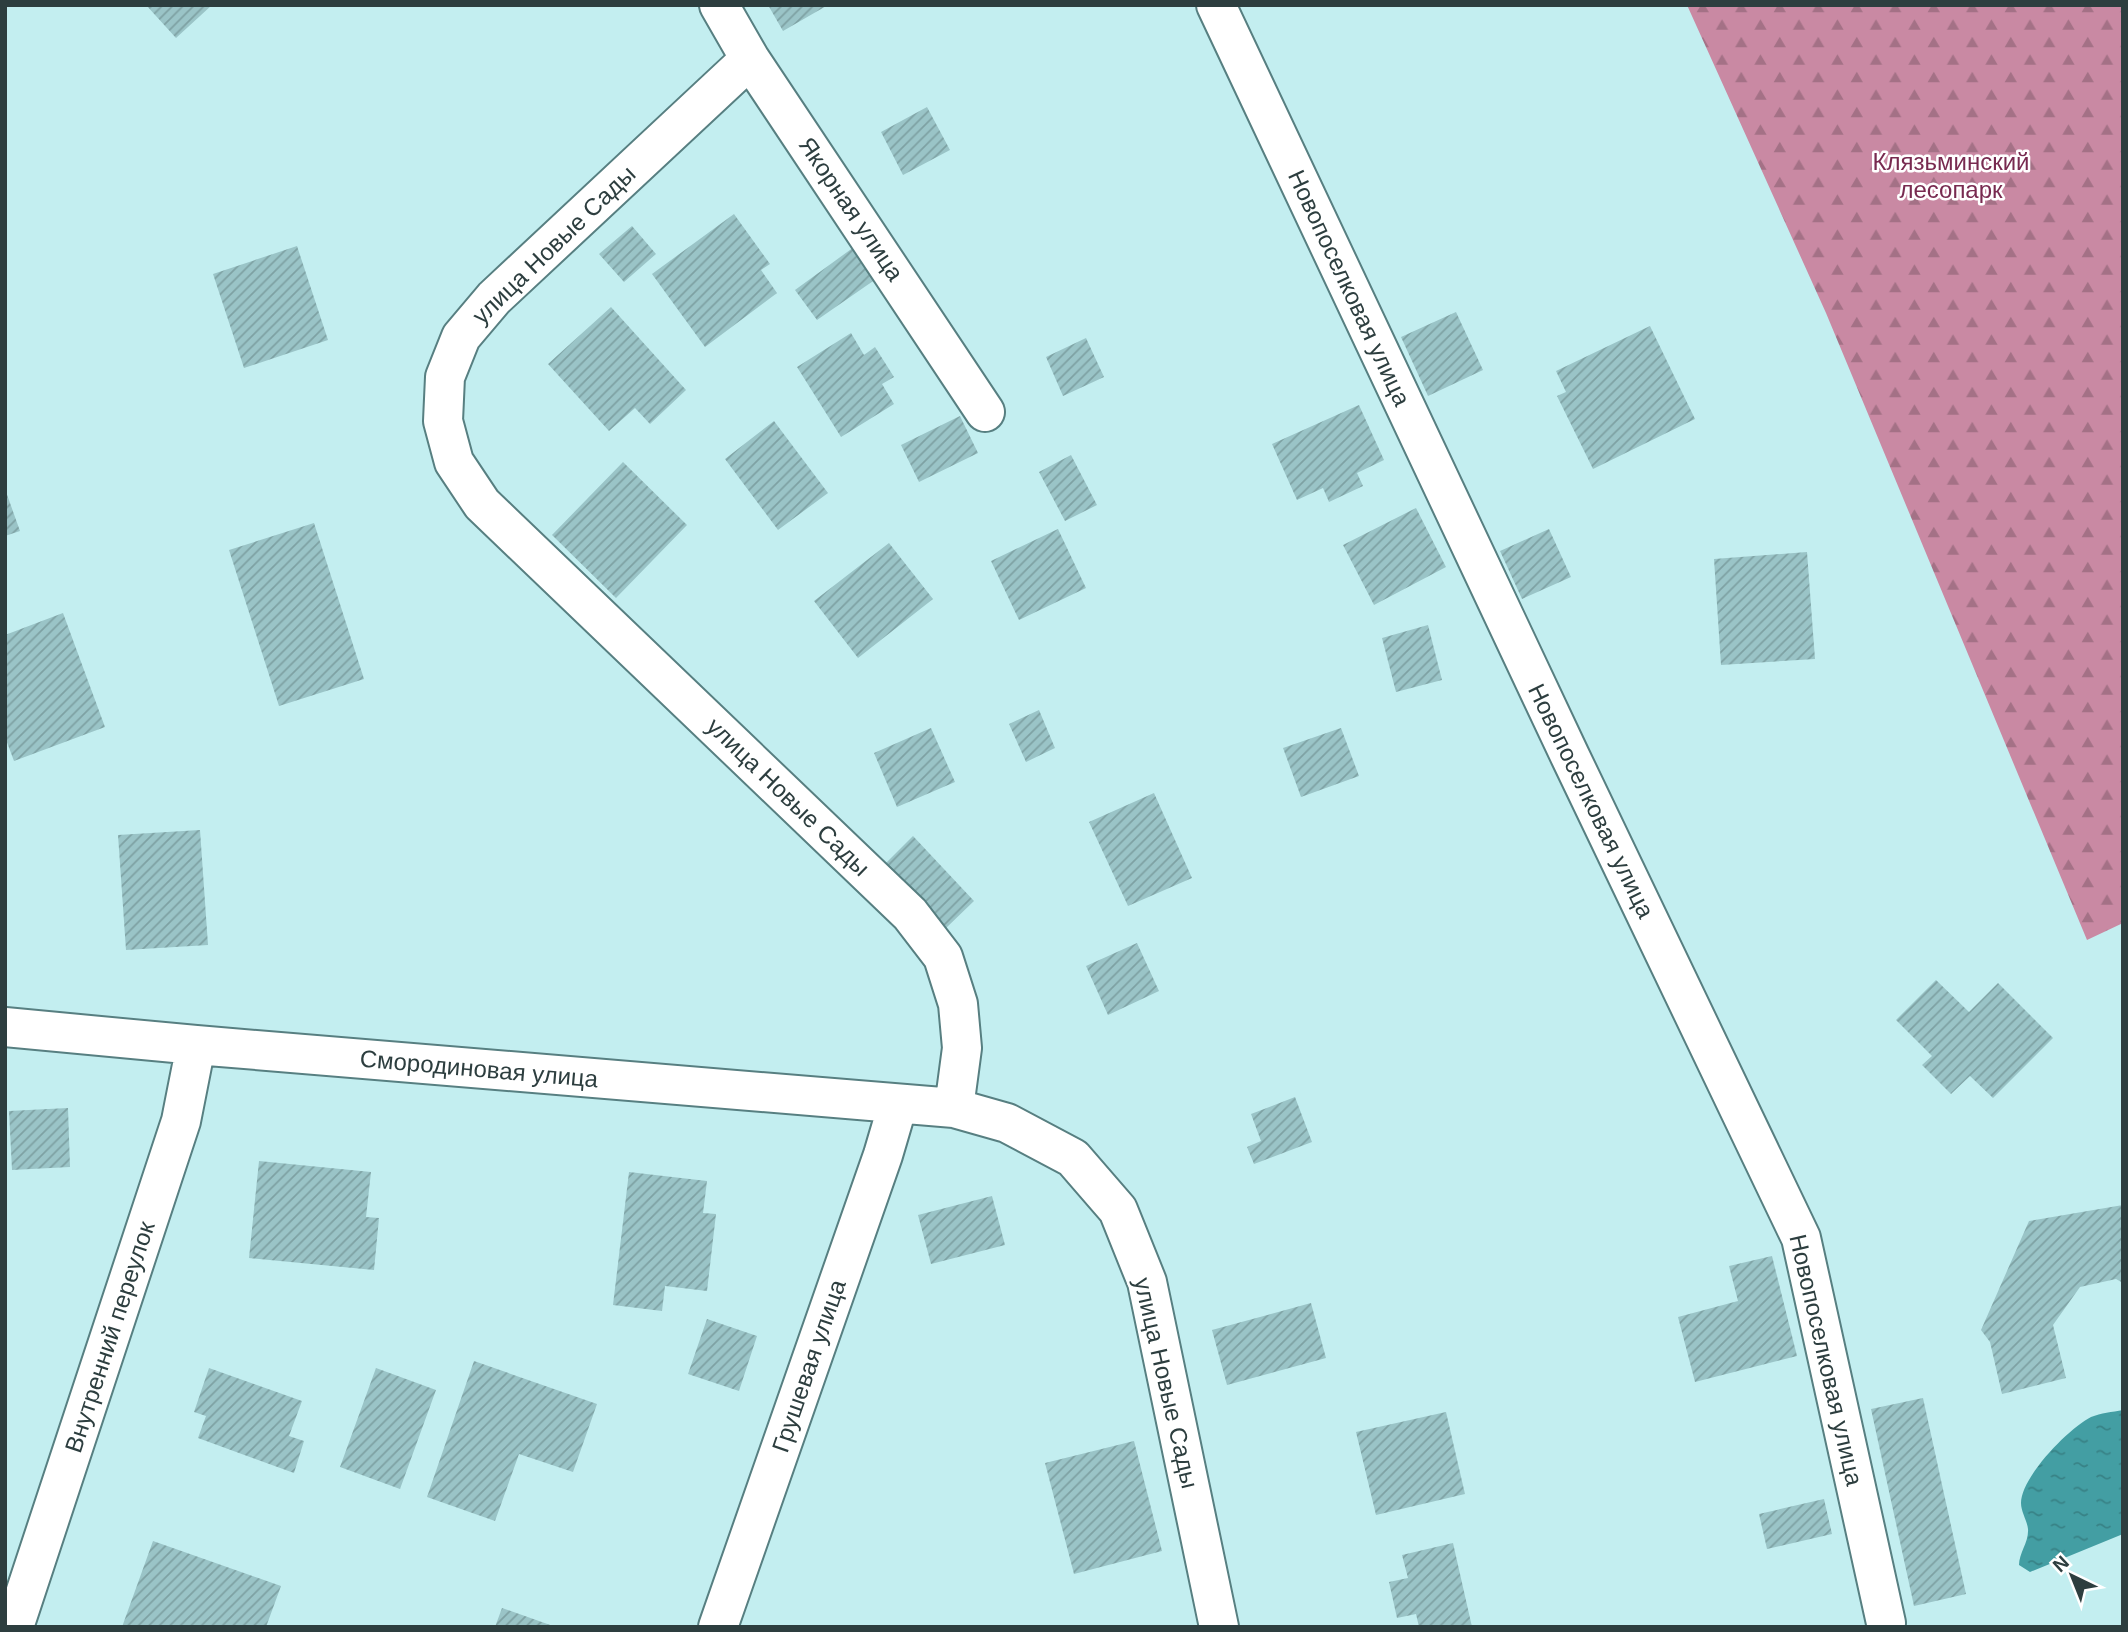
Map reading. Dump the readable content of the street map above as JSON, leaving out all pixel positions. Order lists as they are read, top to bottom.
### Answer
{
  "streets": {
    "street": [
      "Якорная улица",
      "улица Новые Сады",
      "Новопоселковая улица",
      "Смородиновая улица",
      "Внутренний переулок",
      "Грушевая улица"
    ]
  },
  "crossings": [
    ["Якорная улица", "улица Новые Сады"],
    ["улица Новые Сады", "Смородиновая улица"],
    ["Смородиновая улица", "Внутренний переулок"],
    ["Смородиновая улица", "Грушевая улица"]
  ],
  "parks": ["Клязьминский лесопарк"],
  "north": "top left"
}
